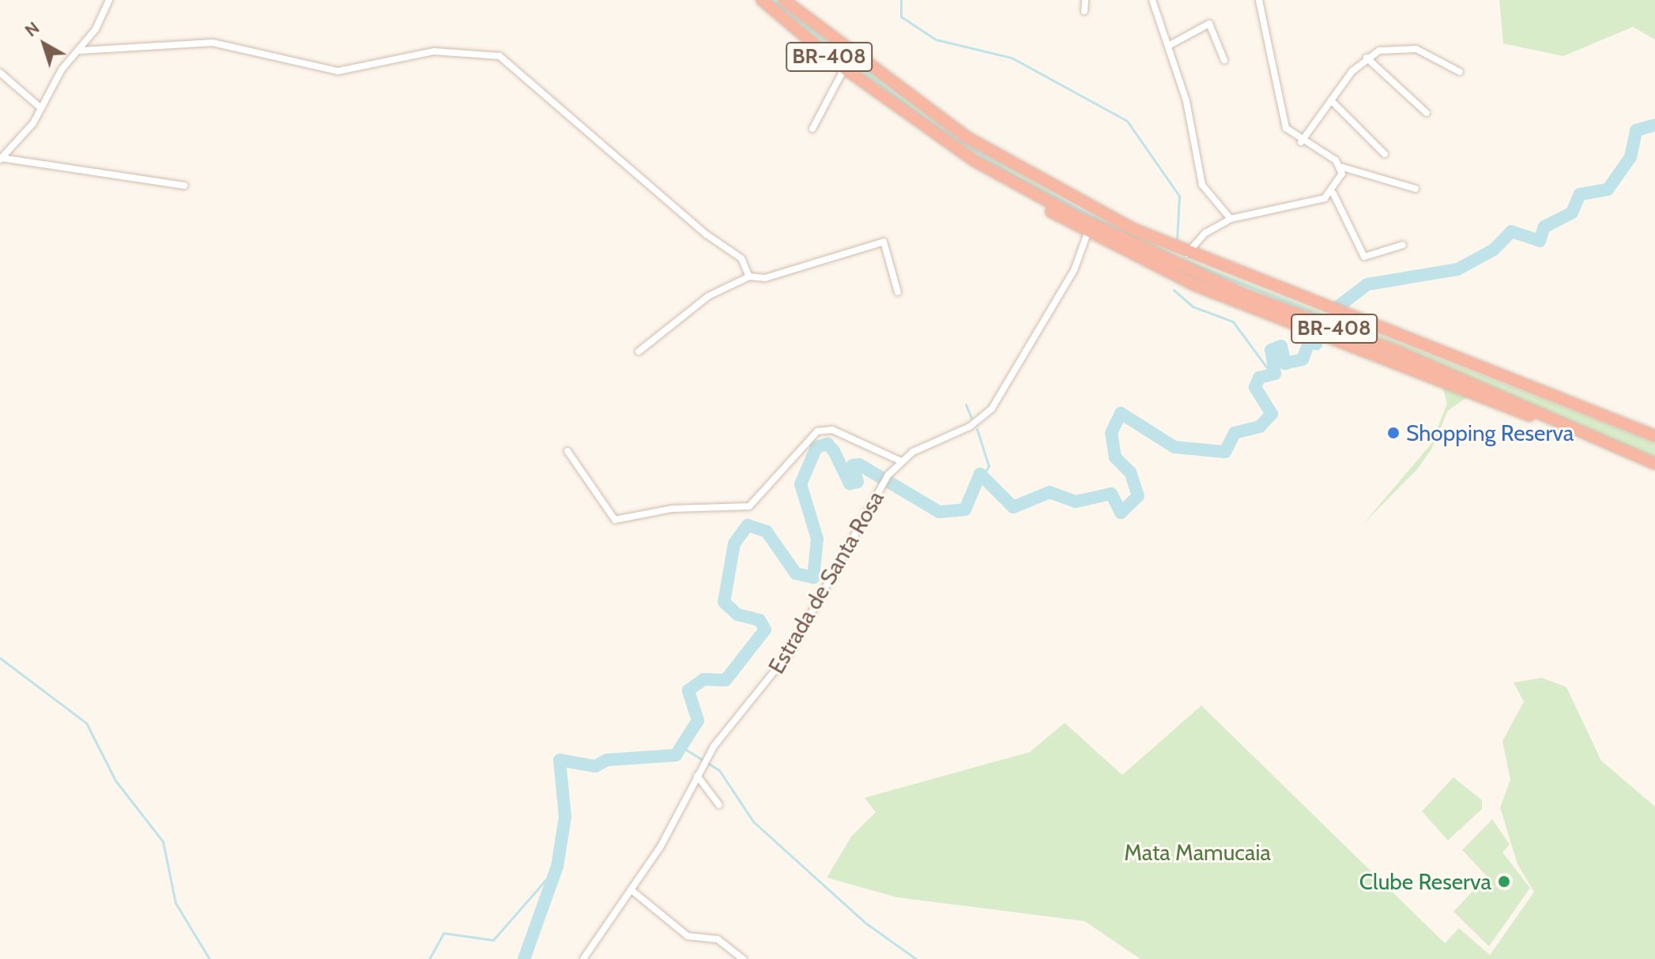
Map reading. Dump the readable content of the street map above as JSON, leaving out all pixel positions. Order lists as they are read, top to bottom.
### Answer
{
  "streets": {
    "highway": ["BR-408"],
    "street": ["Estrada de Santa Rosa"]
  },
  "parks": ["Mata Mamucaia"],
  "places": ["Shopping Reserva", "Clube Reserva"],
  "north": "top left"
}
